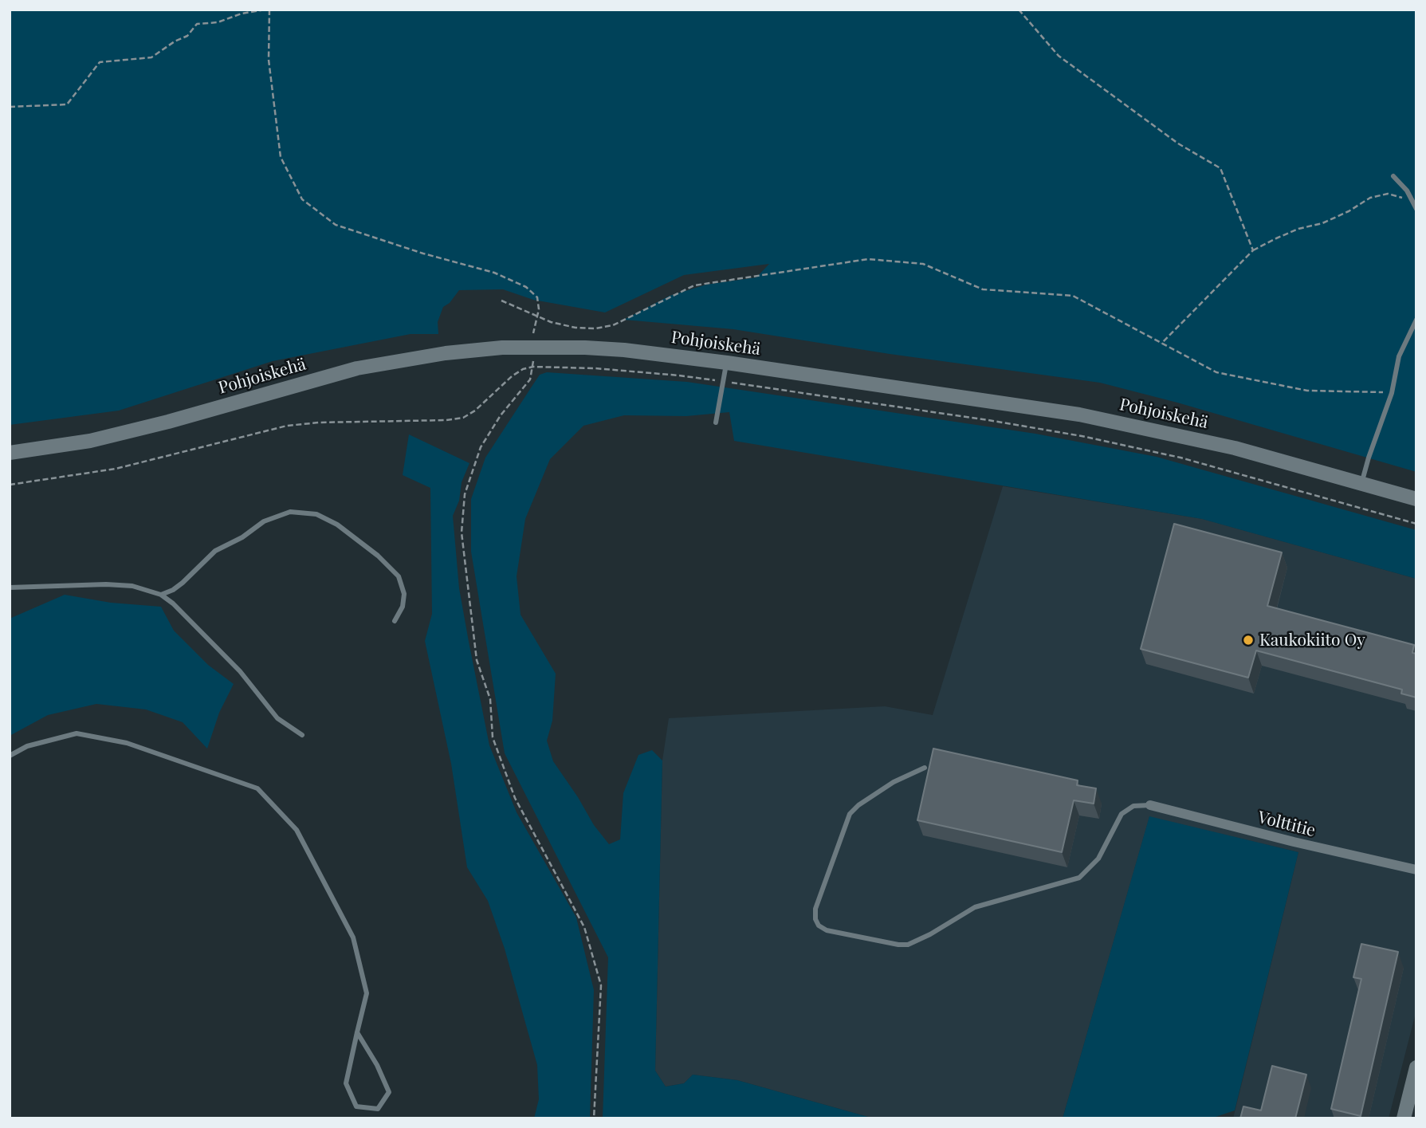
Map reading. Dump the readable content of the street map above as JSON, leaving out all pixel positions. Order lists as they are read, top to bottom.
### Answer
{
  "streets": {
    "main road": ["Pohjoiskehä"],
    "street": ["Volttitie"]
  },
  "places": ["Kaukokiito Oy"]
}
